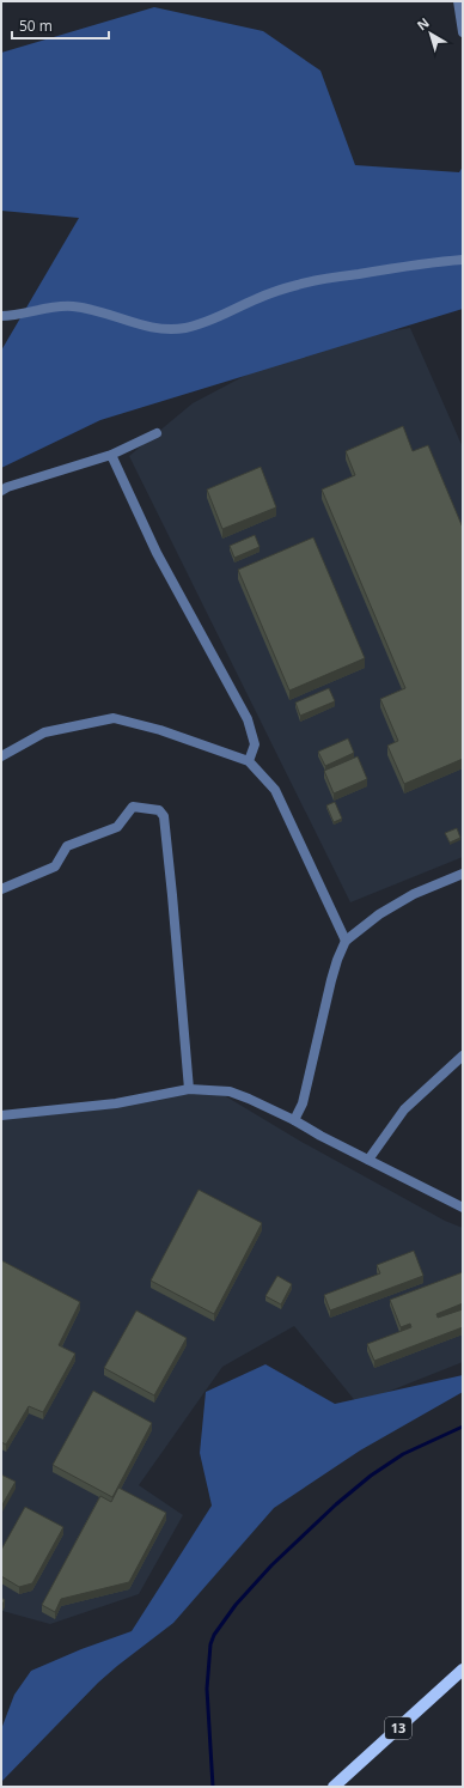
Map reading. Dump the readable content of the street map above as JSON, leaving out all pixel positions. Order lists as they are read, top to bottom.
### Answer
{
  "streets": {
    "main road": ["13"]
  },
  "scale_bar": "50 m",
  "north": "top left"
}
